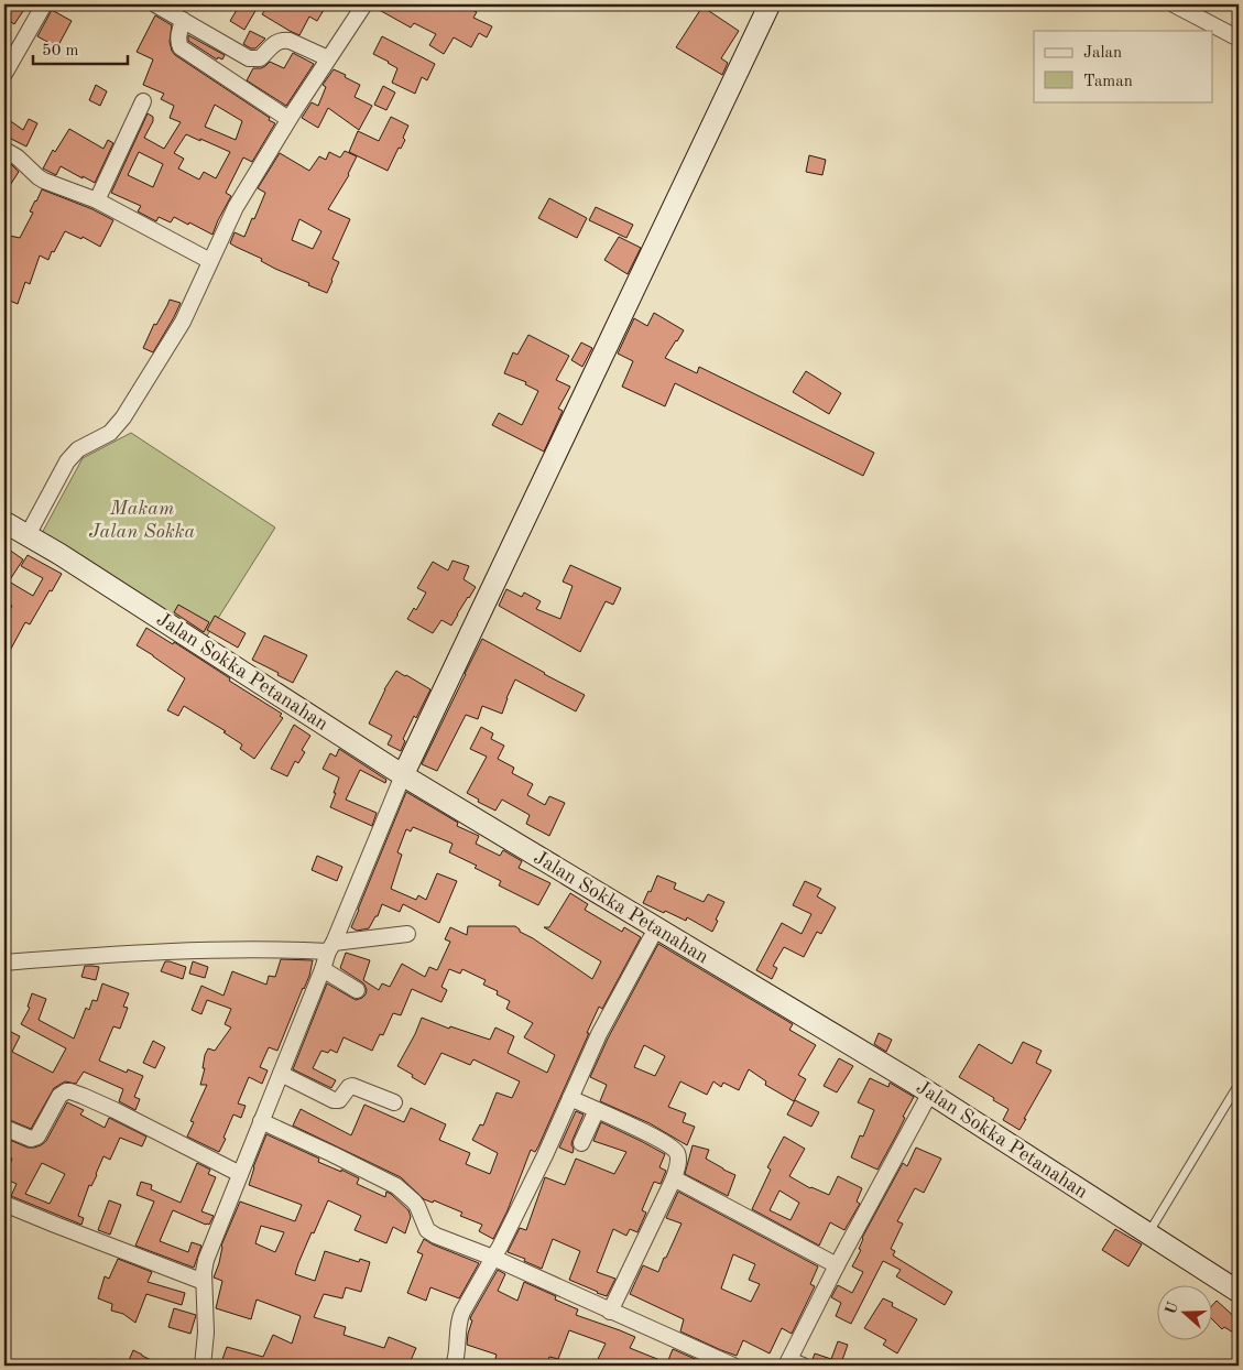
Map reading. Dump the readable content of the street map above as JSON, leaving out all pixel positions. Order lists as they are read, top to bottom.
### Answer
{
  "streets": {
    "street": ["Jalan Sokka Petanahan"]
  },
  "parks": ["Makam Jalan Sokka"],
  "legend": ["Jalan", "Taman"],
  "scale_bar": "50 m",
  "north": "left"
}
